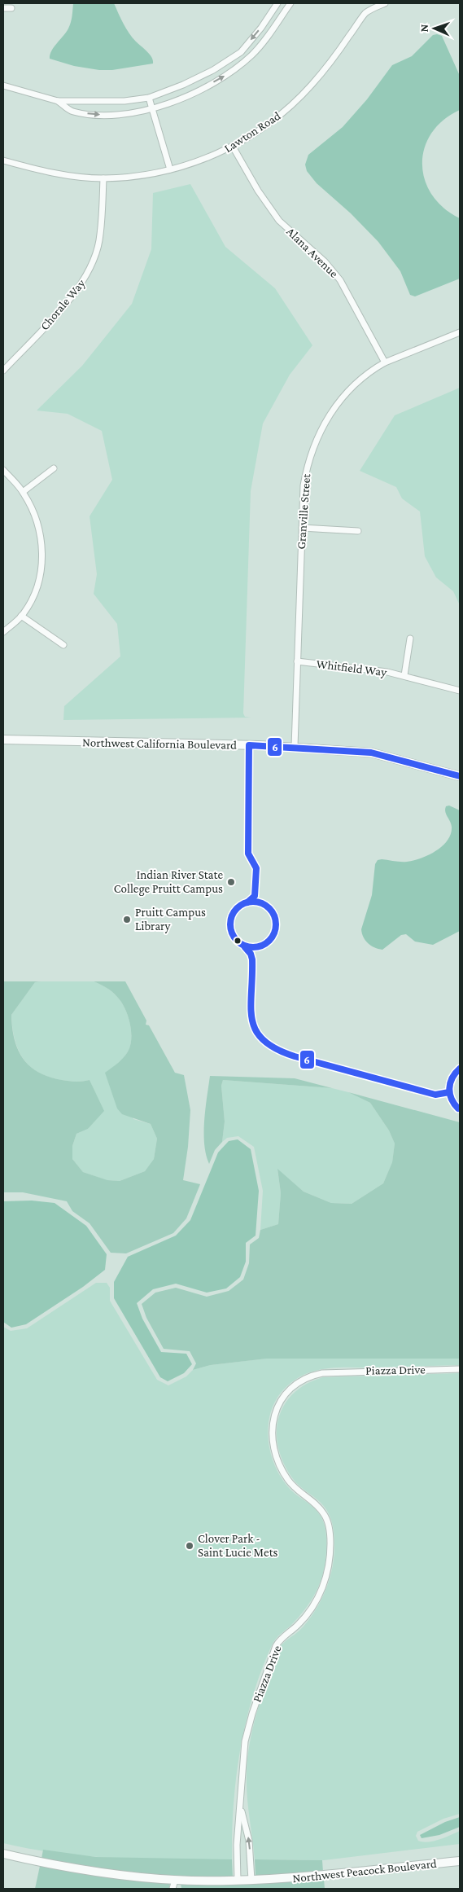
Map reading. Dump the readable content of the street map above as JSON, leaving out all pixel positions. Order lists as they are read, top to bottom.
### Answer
{
  "streets": {
    "street": [
      "Lawton Road",
      "Alana Avenue",
      "Chorale Way",
      "Granville Street",
      "Whitfield Way",
      "Northwest California Boulevard",
      "Piazza Drive",
      "Northwest Peacock Boulevard"
    ]
  },
  "crossings": [
    ["Lawton Road", "Alana Avenue"],
    ["Lawton Road", "Chorale Way"],
    ["Alana Avenue", "Granville Street"],
    ["Granville Street", "Whitfield Way"],
    ["Granville Street", "Northwest California Boulevard"],
    ["Piazza Drive", "Northwest Peacock Boulevard"]
  ],
  "places": ["Indian River State College Pruitt Campus", "Pruitt Campus Library", "Clover Park - Saint Lucie Mets"],
  "lines": ["transit line 6"],
  "north": "left"
}
